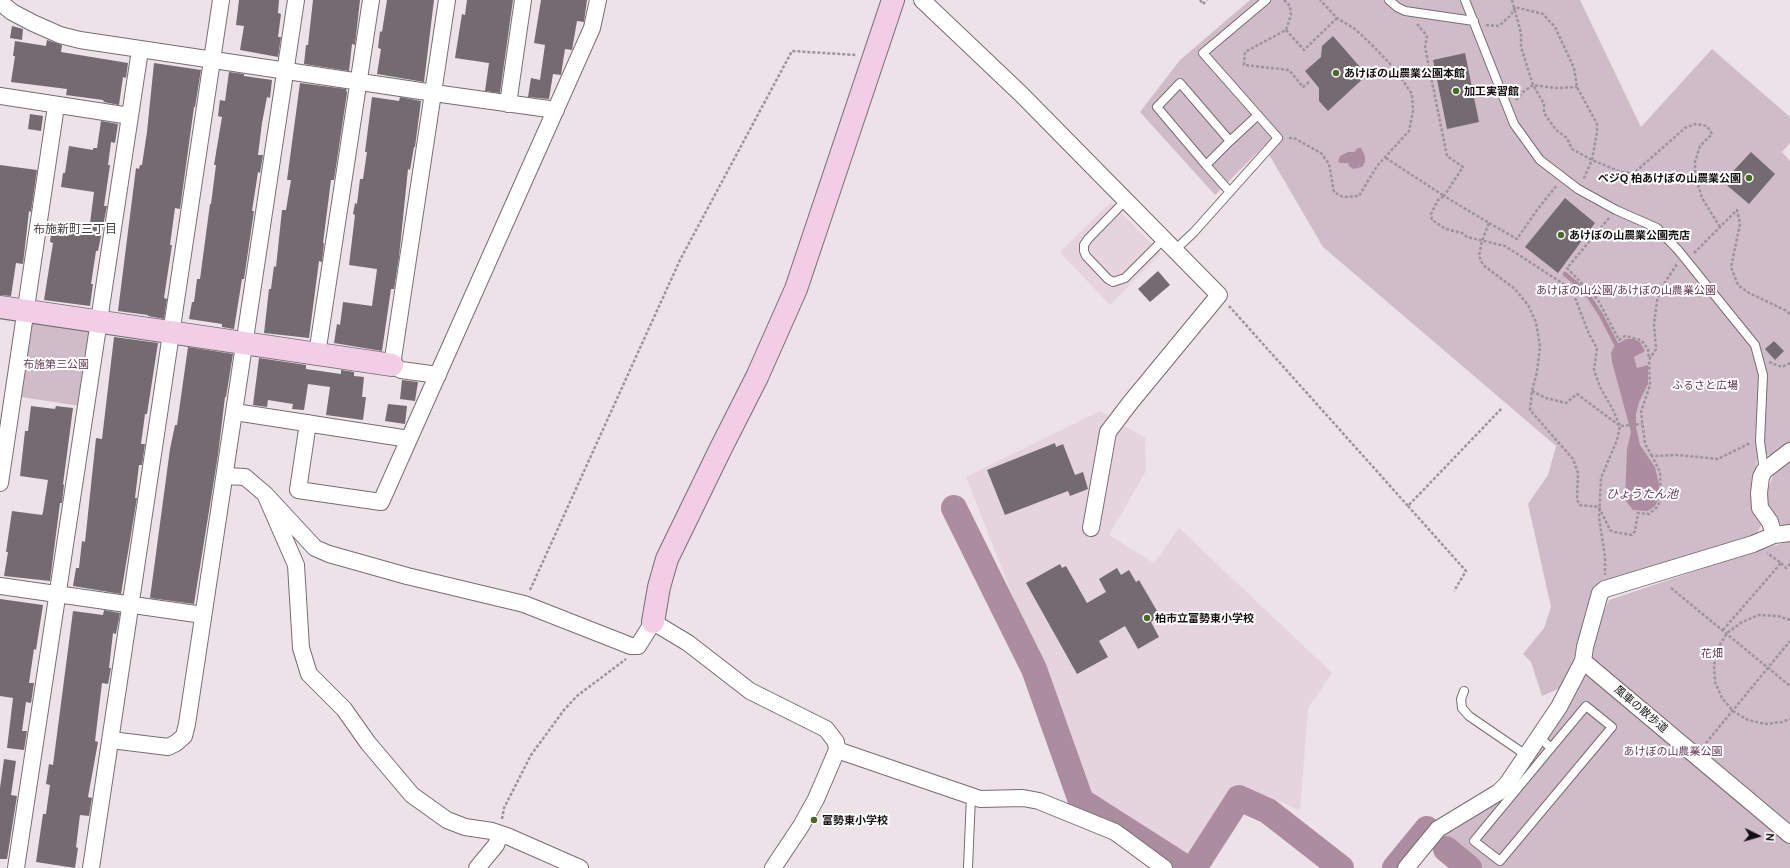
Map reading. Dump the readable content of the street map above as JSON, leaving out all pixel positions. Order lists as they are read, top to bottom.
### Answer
{
  "streets": {
    "street": ["風車の散歩道"]
  },
  "districts": ["布施新町三丁目"],
  "water": ["ひょうたん池"],
  "parks": [
    "あけぼの山公園/あけぼの山農業公園",
    "布施第三公園",
    "ふるさと広場",
    "花畑",
    "あけぼの山農業公園"
  ],
  "places": [
    "あけぼの山農業公園本館",
    "加工実習館",
    "ベジQ 柏あけぼの山農業公園",
    "あけぼの山農業公園売店",
    "柏市立富勢東小学校",
    "富勢東小学校"
  ],
  "north": "right"
}
